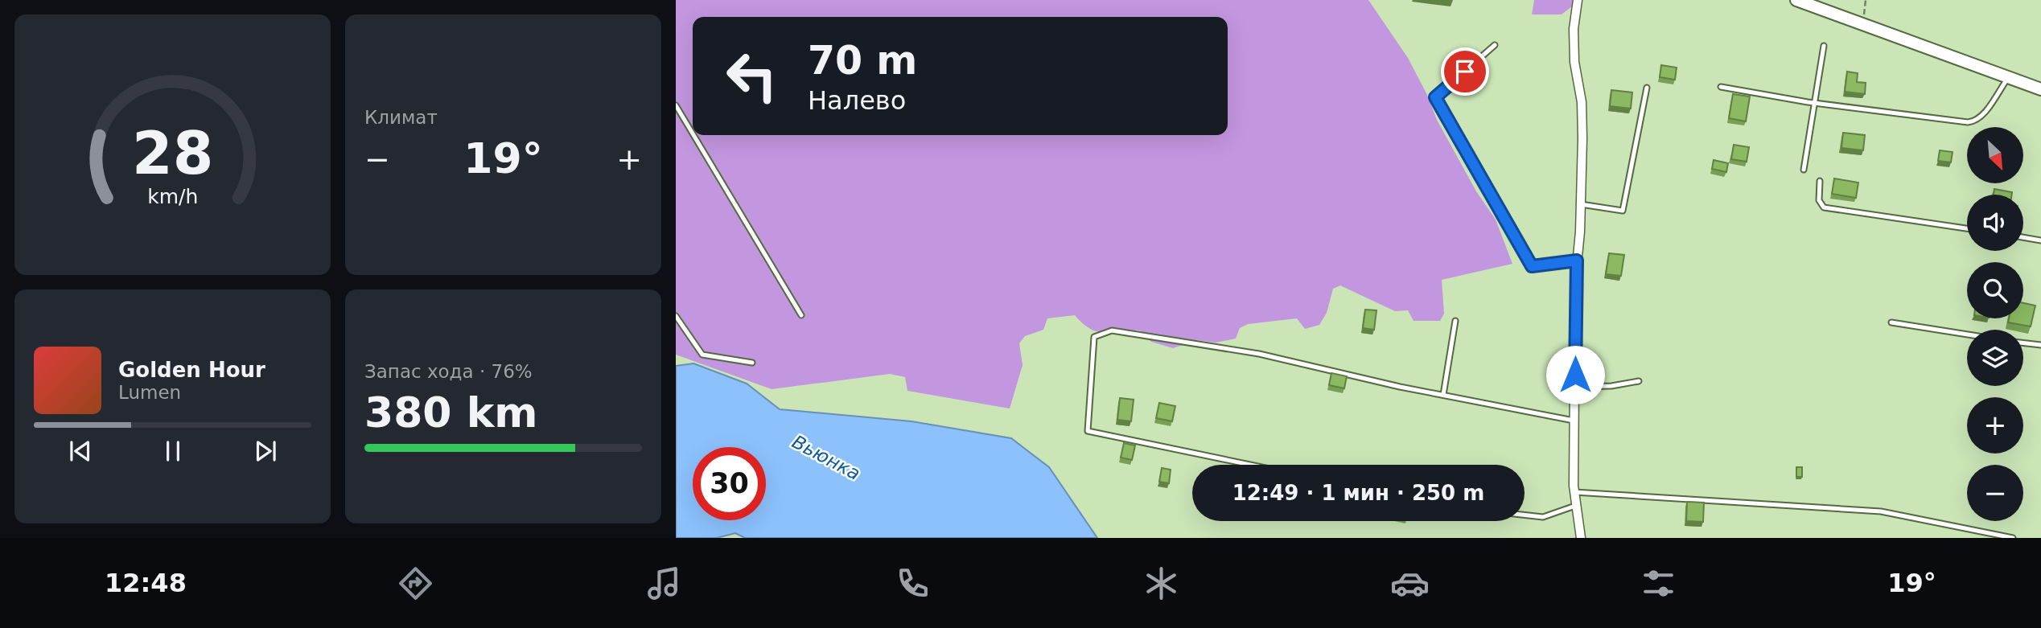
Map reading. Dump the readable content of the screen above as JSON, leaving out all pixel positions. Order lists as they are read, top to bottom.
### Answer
{
  "water": ["Вьюнка"],
  "north": "bottom right",
  "page": {
    "tile": [
      "Климат",
      ["Запас хода · 76%", "380 km"]
    ],
    "turn": ["70 m", "Налево"],
    "map_buttons": ["+", "−"],
    "heat": ["−", "19°", "+"],
    "song": ["Golden Hour", "Lumen"],
    "limit": "30",
    "trip": "12:49 · 1 мин · 250 m",
    "tabs": ["12:48", "19°"],
    "gauge": ["28", "km/h"]
  }
}
